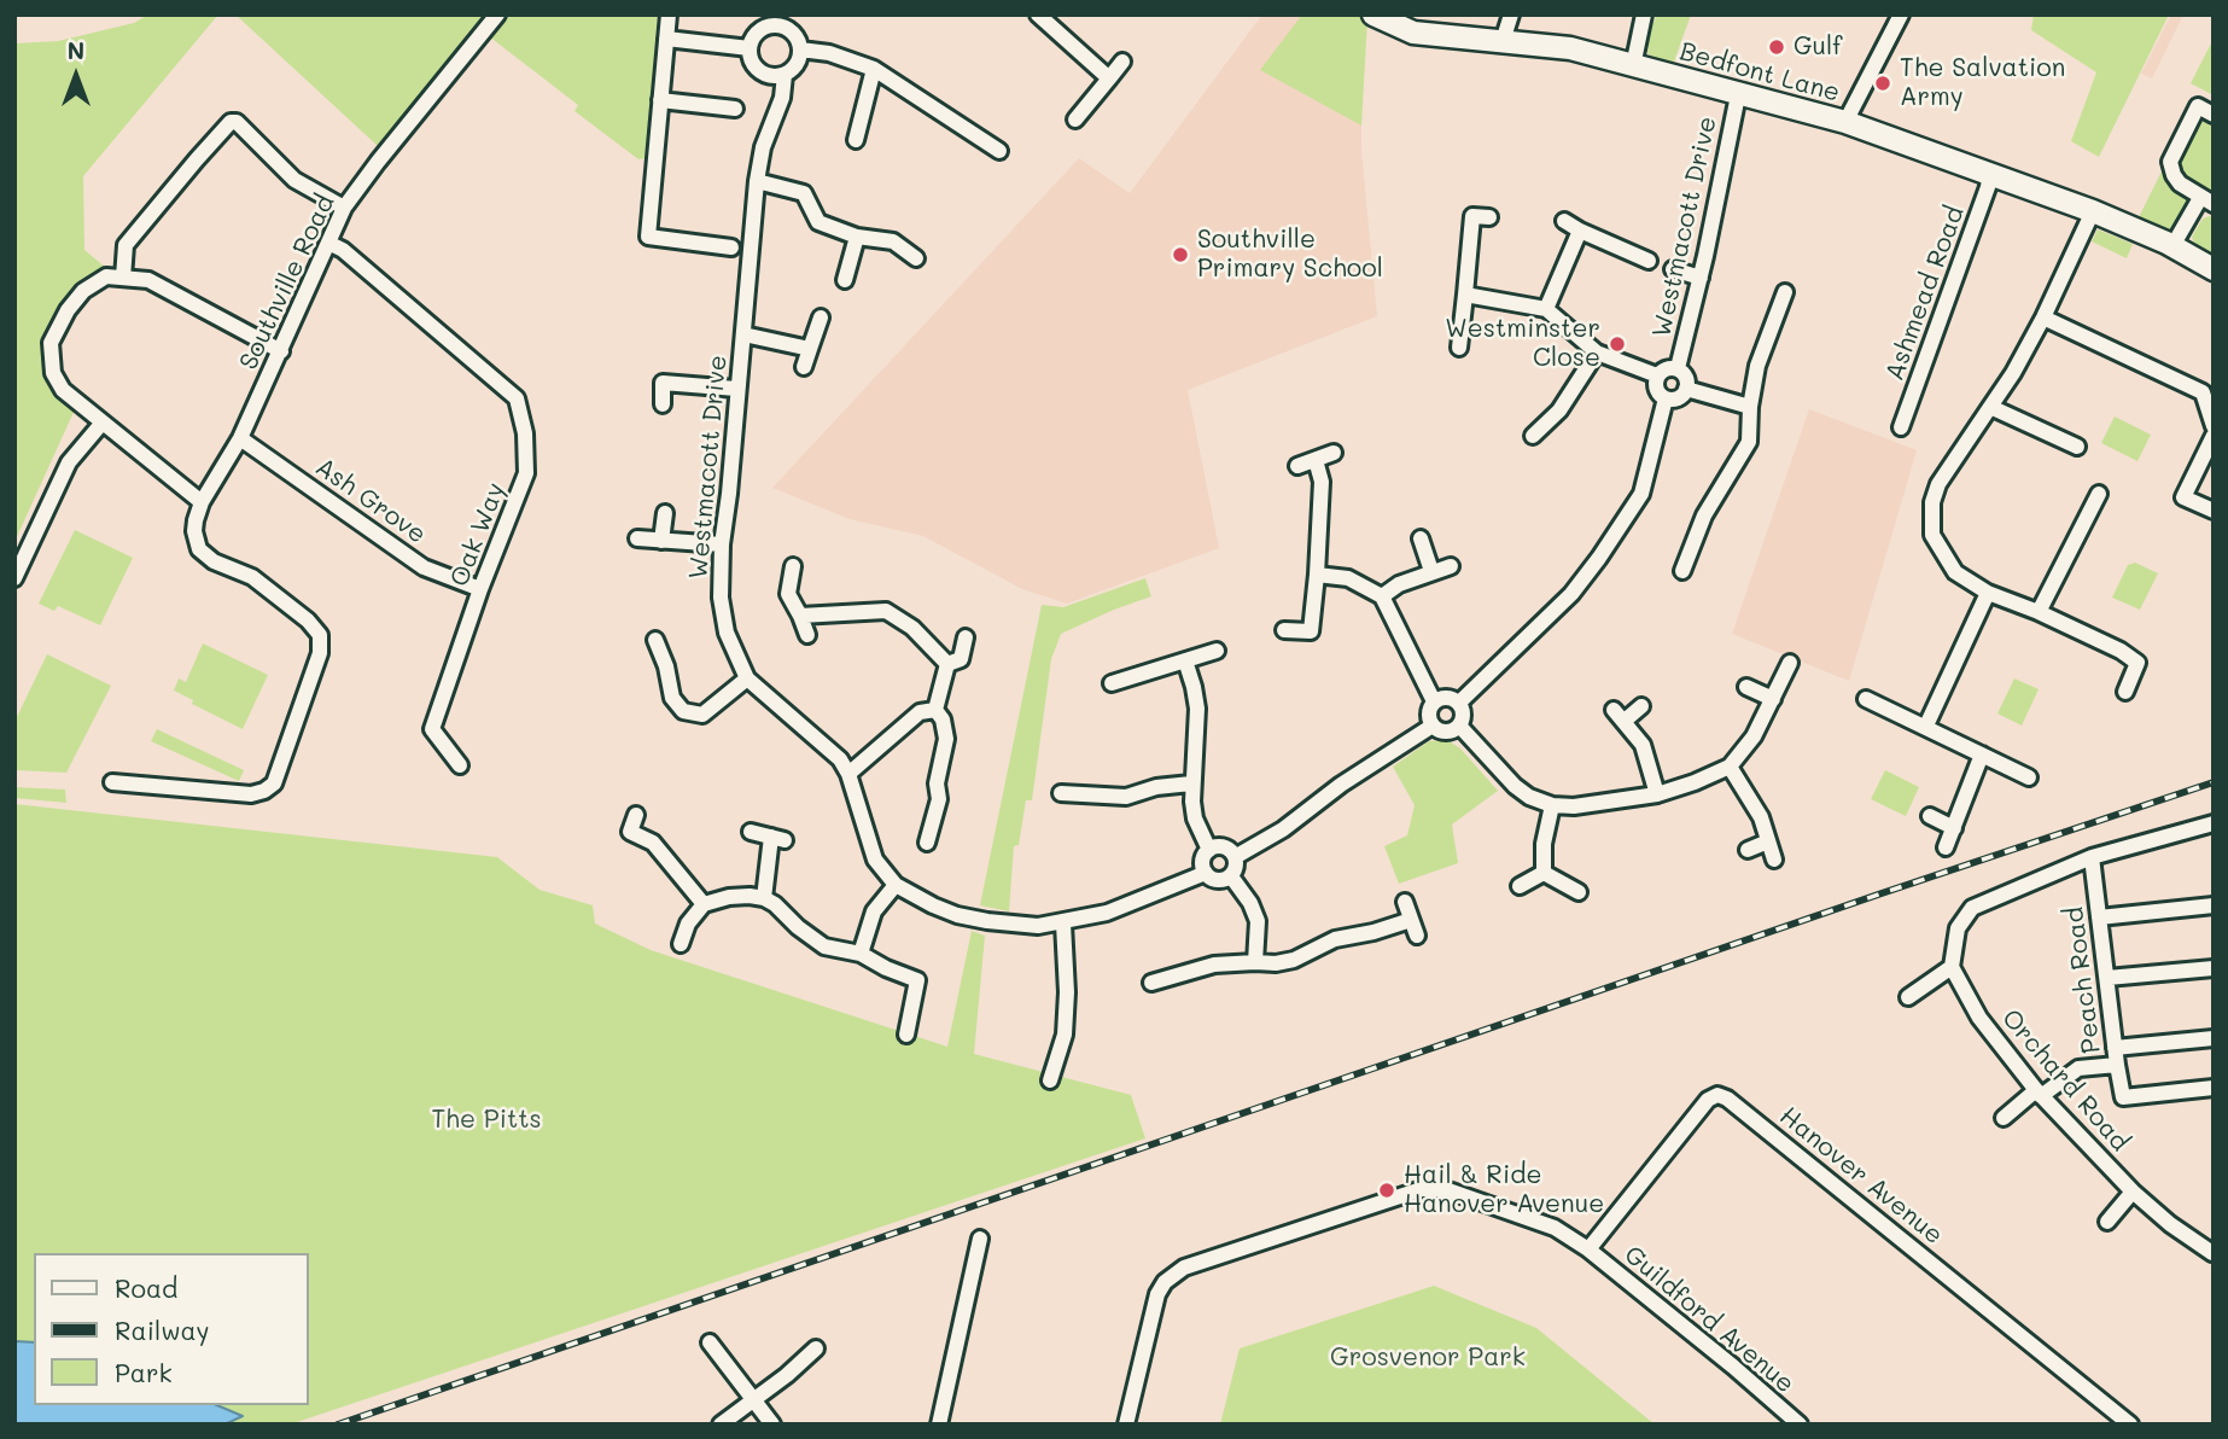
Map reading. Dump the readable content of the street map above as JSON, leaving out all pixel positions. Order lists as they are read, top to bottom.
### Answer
{
  "streets": {
    "main road": ["Bedfont Lane"],
    "street": [
      "Westmacott Drive",
      "Southville Road",
      "Ashmead Road",
      "Ash Grove",
      "Oak Way",
      "Peach Road",
      "Orchard Road",
      "Hanover Avenue",
      "Guildford Avenue"
    ]
  },
  "crossings": [
    ["Bedfont Lane", "Westmacott Drive"],
    ["Bedfont Lane", "Ashmead Road"],
    ["Southville Road", "Ash Grove"],
    ["Southville Road", "Oak Way"],
    ["Ash Grove", "Oak Way"],
    ["Peach Road", "Orchard Road"],
    ["Hanover Avenue", "Guildford Avenue"]
  ],
  "parks": ["The Pitts", "Grosvenor Park"],
  "places": [
    "Gulf",
    "The Salvation Army",
    "Southville Primary School",
    "Westminster Close",
    "Hail & Ride Hanover Avenue"
  ],
  "legend": ["Road", "Railway", "Park"],
  "north": "top"
}
